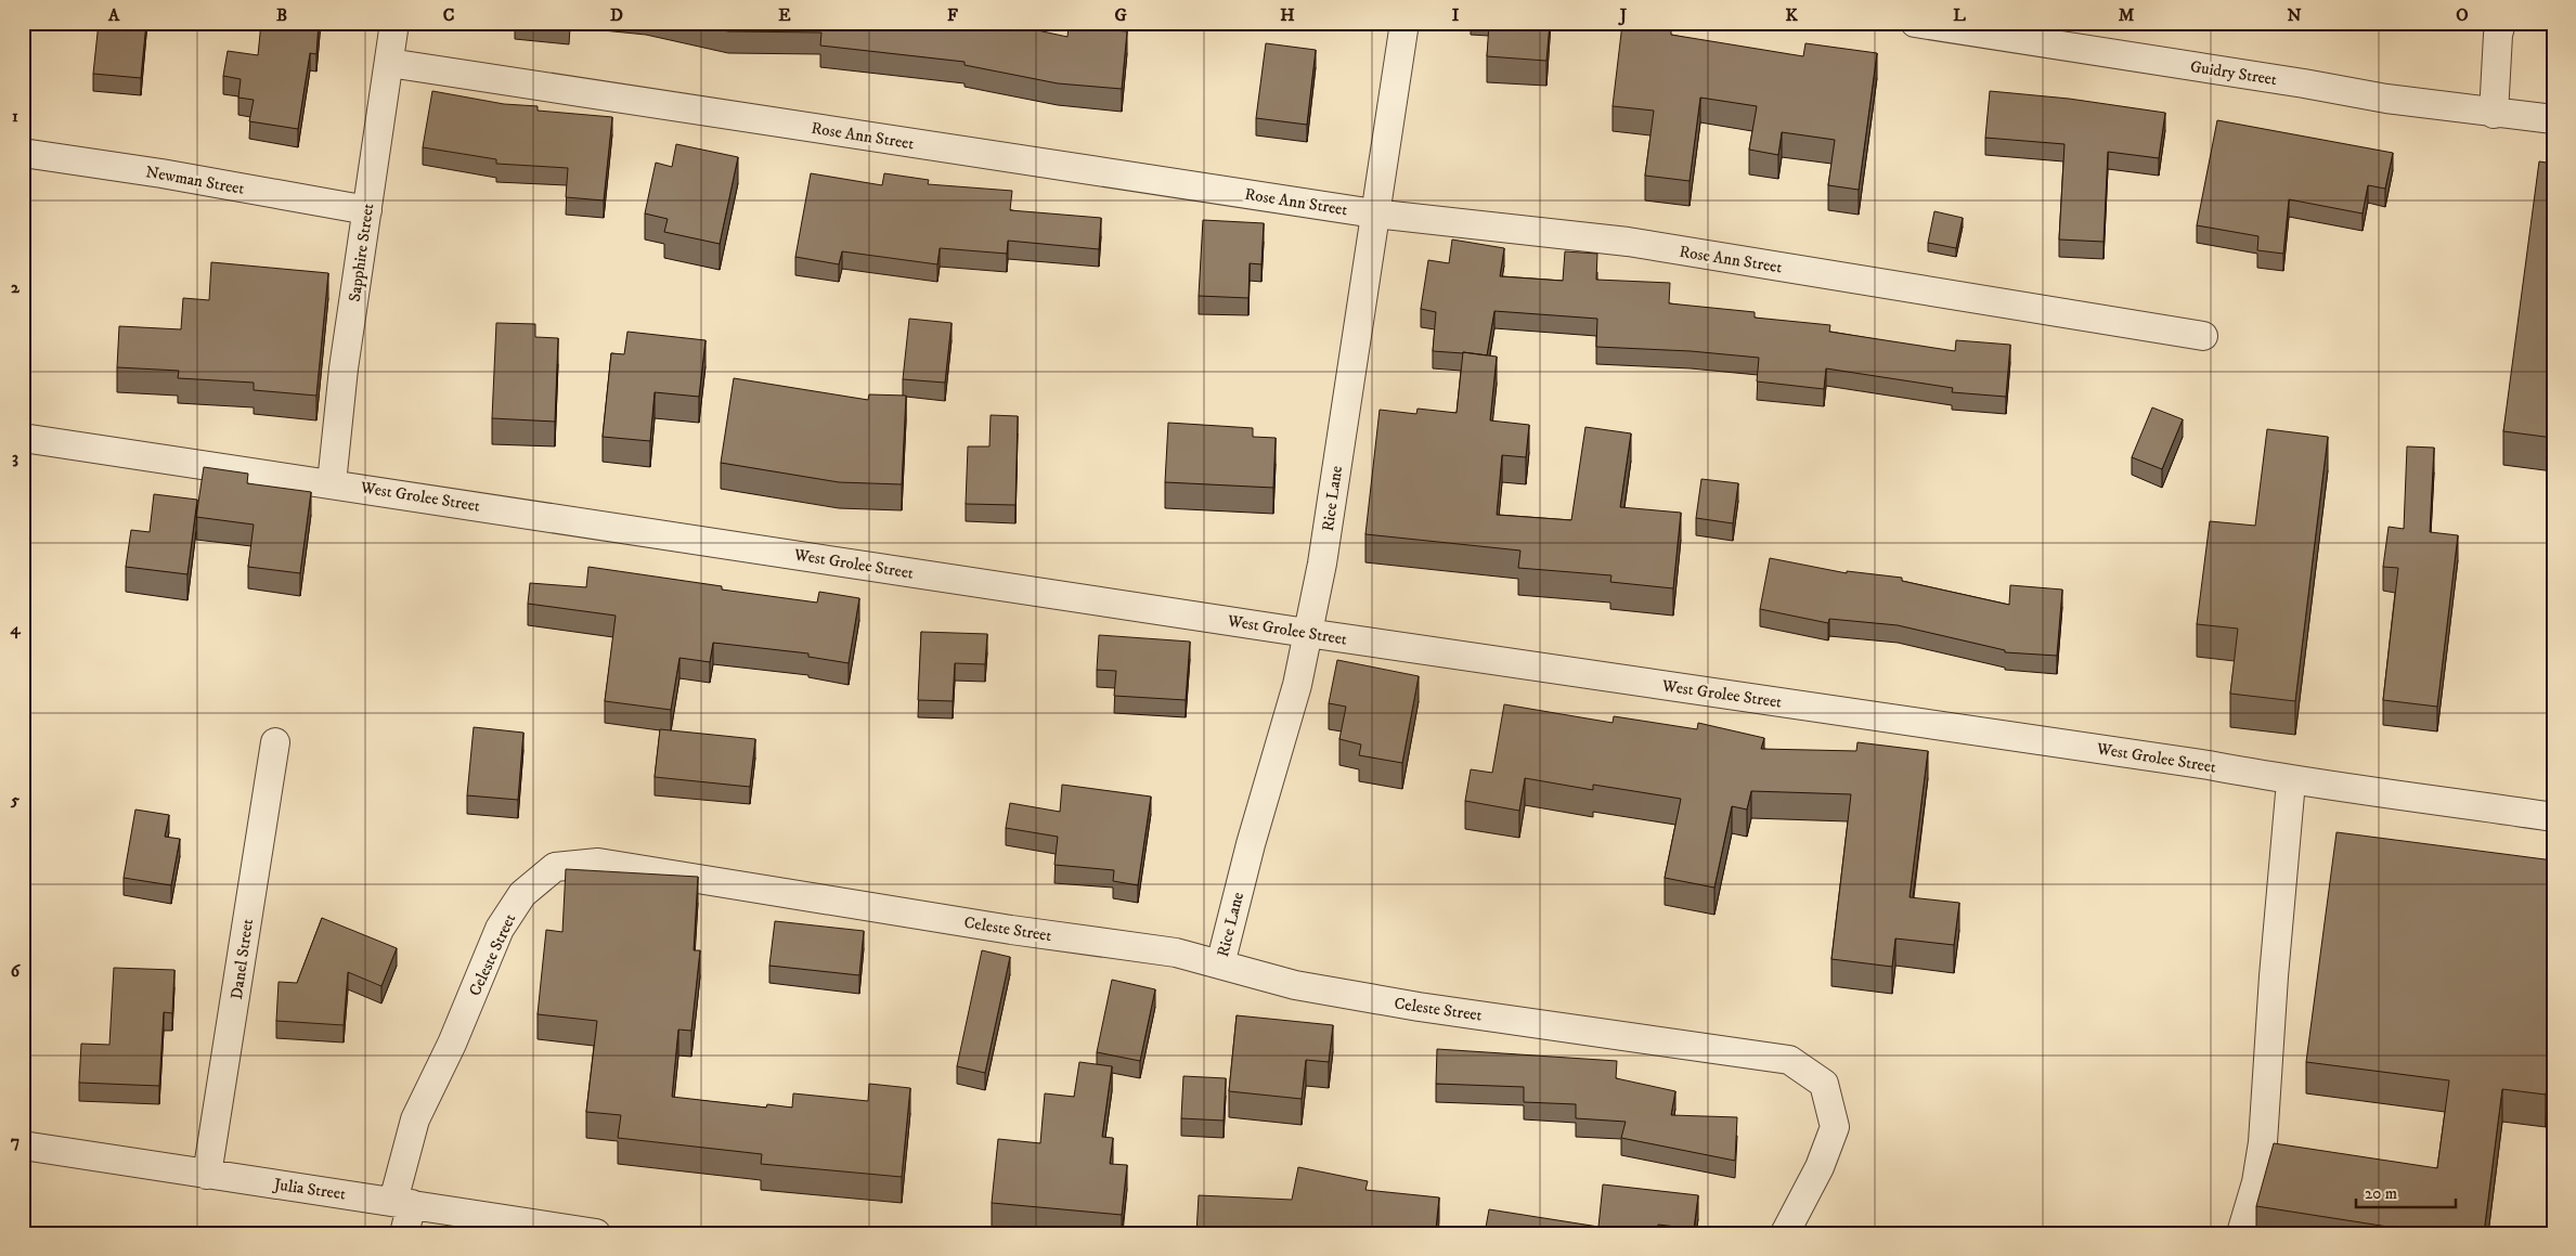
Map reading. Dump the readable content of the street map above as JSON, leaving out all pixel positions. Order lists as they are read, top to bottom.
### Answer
{
  "streets": {
    "street": [
      "Guidry Street",
      "Rose Ann Street",
      "Newman Street",
      "Sapphire Street",
      "West Grolee Street",
      "Rice Lane",
      "Celeste Street",
      "Danel Street",
      "Julia Street"
    ]
  },
  "crossings": [
    ["Rose Ann Street", "Sapphire Street"],
    ["Rose Ann Street", "Rice Lane"],
    ["Newman Street", "Sapphire Street"],
    ["Sapphire Street", "West Grolee Street"],
    ["West Grolee Street", "Rice Lane"],
    ["Rice Lane", "Celeste Street"],
    ["Celeste Street", "Julia Street"],
    ["Danel Street", "Julia Street"]
  ],
  "scale_bar": "20 m",
  "grid": {
    "columns": [
      "A",
      "B",
      "C",
      "D",
      "E",
      "F",
      "G",
      "H",
      "I",
      "J",
      "K",
      "L",
      "M",
      "N",
      "O"
    ],
    "rows": [
      "1",
      "2",
      "3",
      "4",
      "5",
      "6",
      "7"
    ]
  }
}
